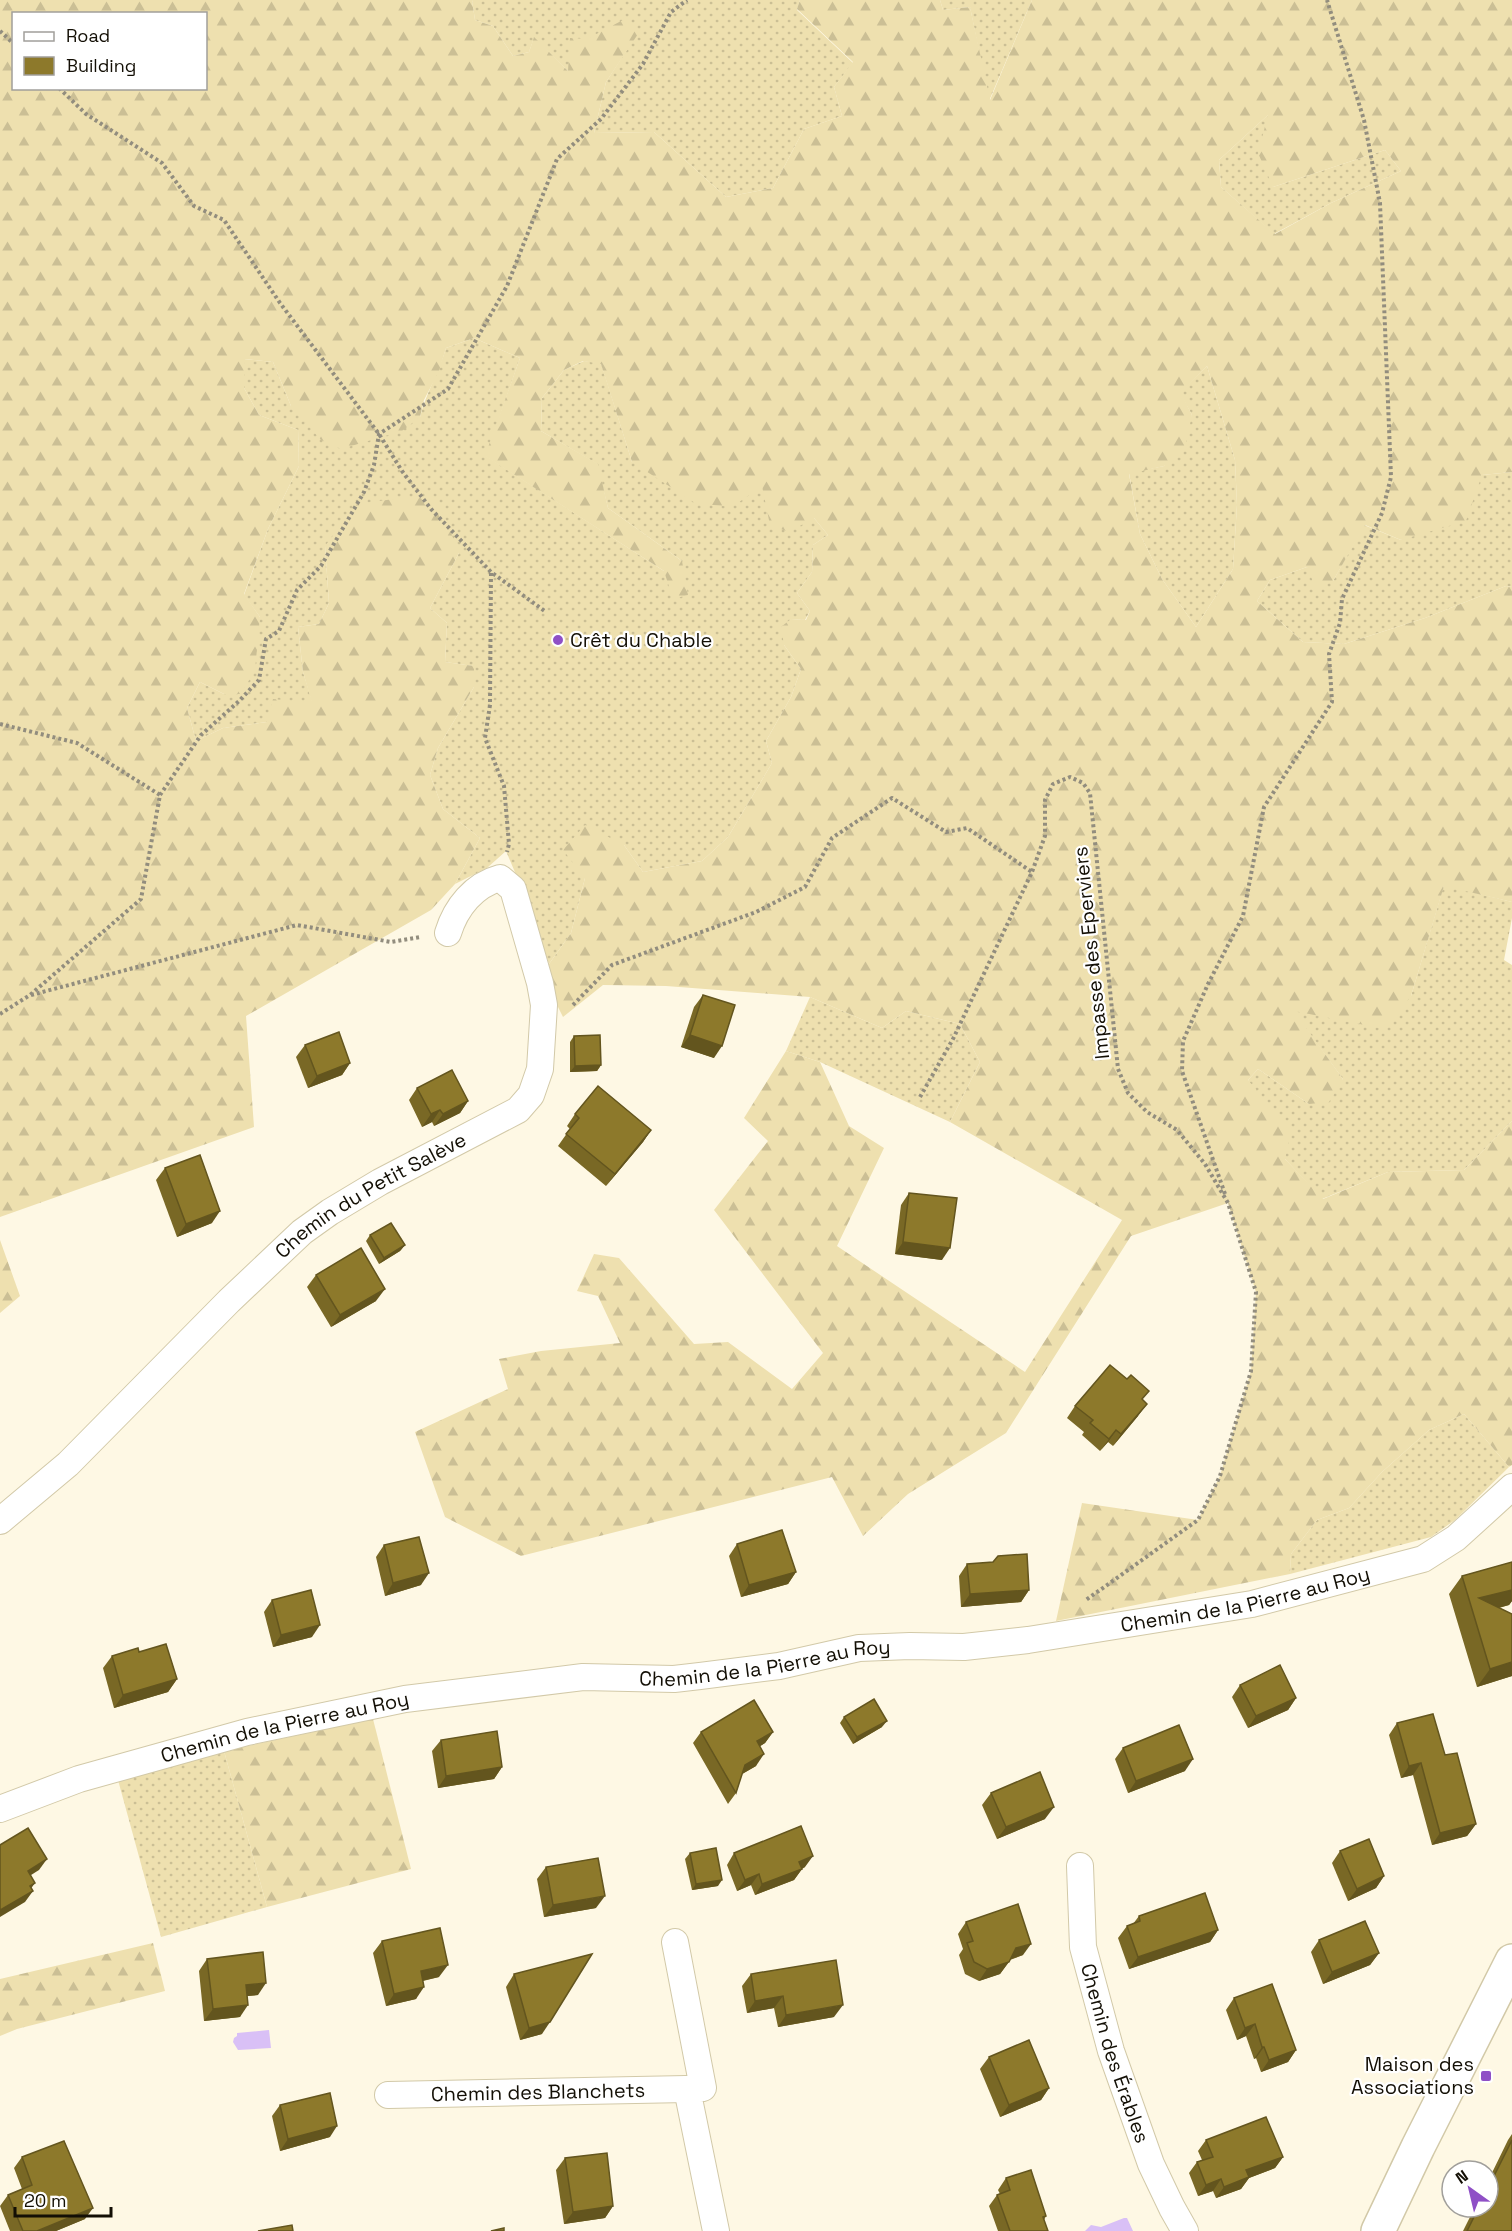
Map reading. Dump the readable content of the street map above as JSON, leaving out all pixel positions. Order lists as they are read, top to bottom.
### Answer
{
  "streets": {
    "street": [
      "Chemin du Petit Salève",
      "Chemin de la Pierre au Roy",
      "Chemin des Érables",
      "Chemin des Blanchets"
    ],
    "path": ["Impasse des Eperviers"]
  },
  "places": {
    "other": ["Crêt du Chable"],
    "transit": ["Maison des Associations"]
  },
  "legend": ["Road", "Building"],
  "scale_bar": "20 m",
  "north": "top left"
}
